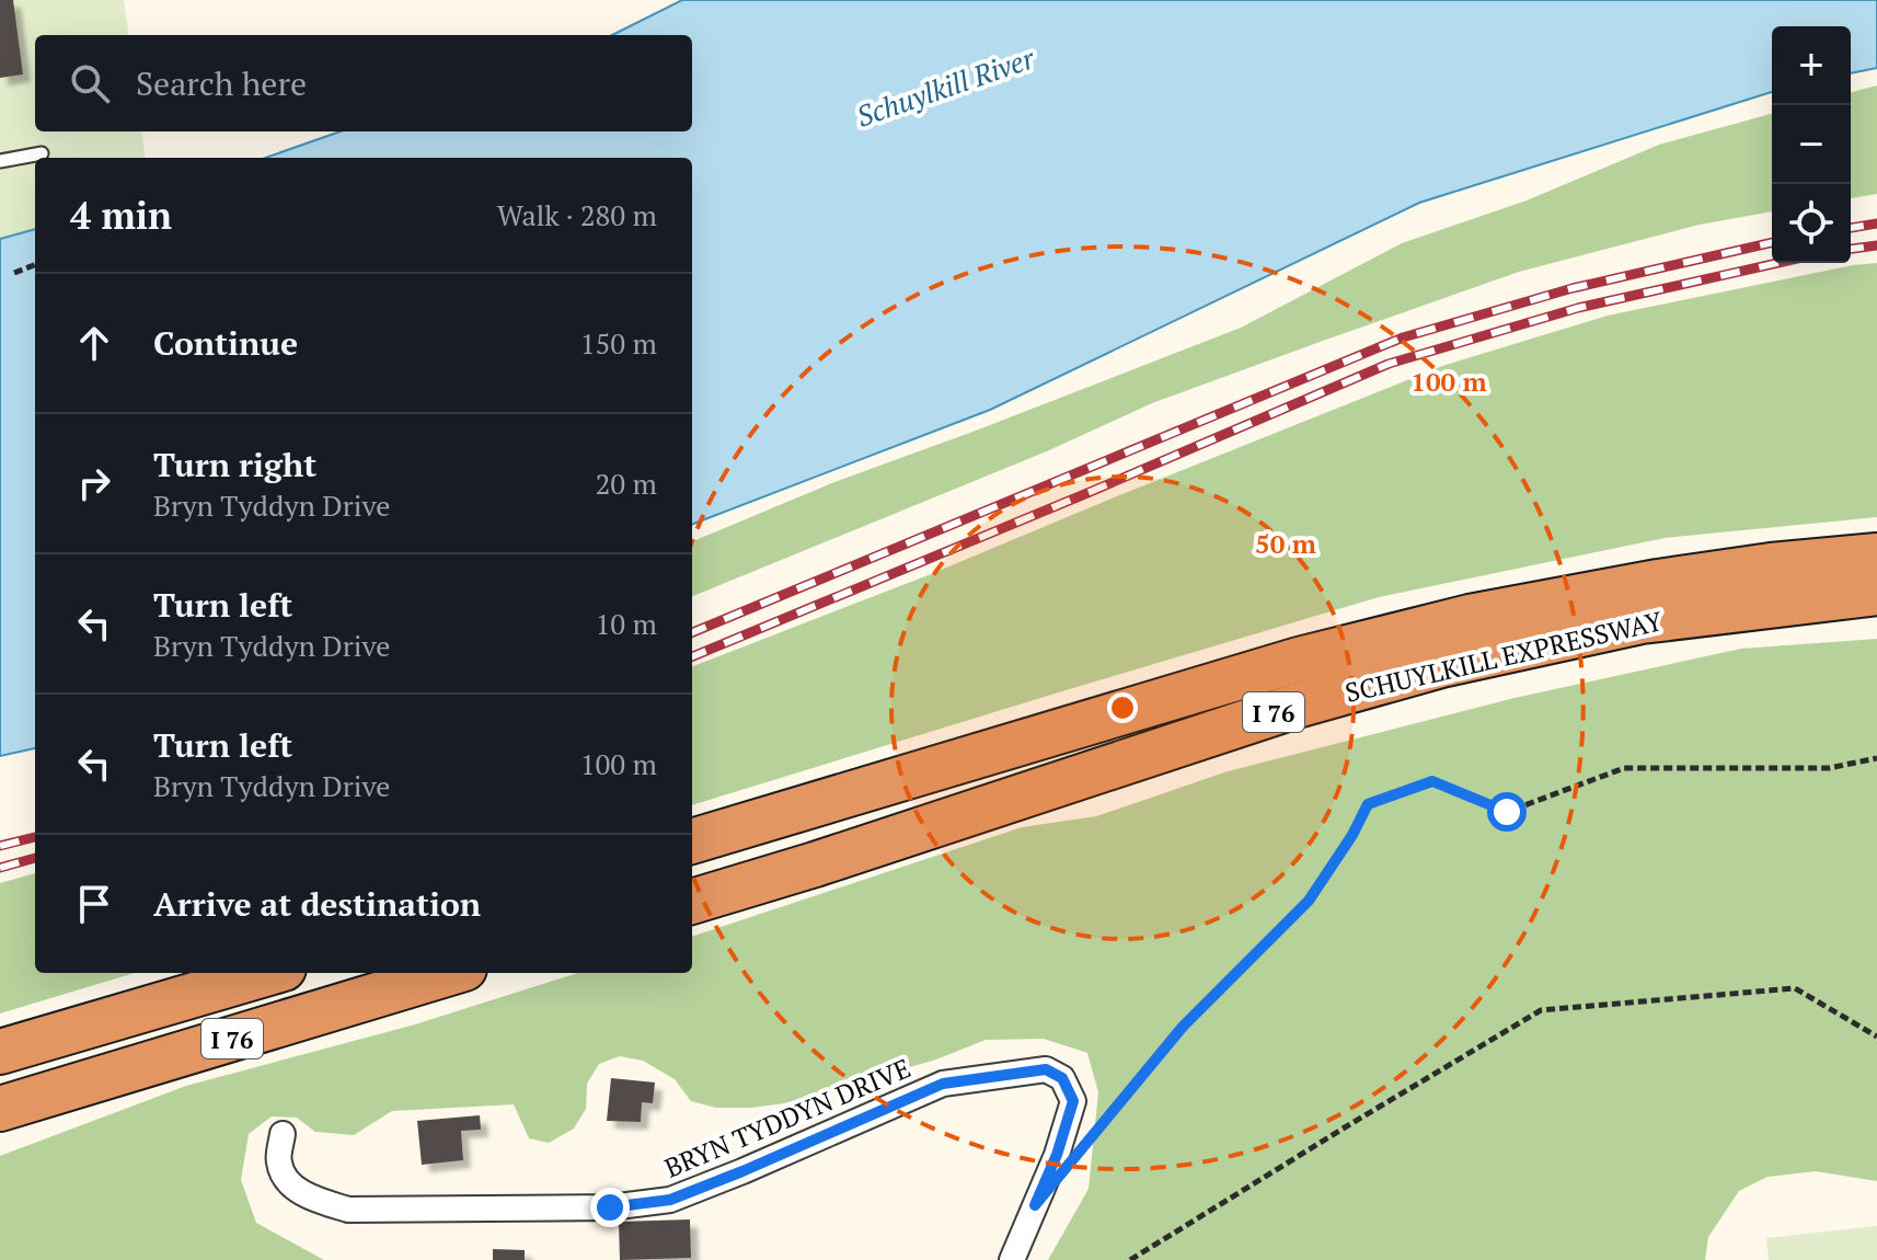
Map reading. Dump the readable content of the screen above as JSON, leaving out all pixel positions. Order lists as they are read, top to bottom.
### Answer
{
  "streets": {
    "highway": ["SCHUYLKILL EXPRESSWAY", "I 76"],
    "street": ["BRYN TYDDYN DRIVE"]
  },
  "water": ["Schuylkill River"],
  "page": {
    "map_buttons": ["+", "−"],
    "search": "Search here",
    "heading": ["4 min", "Walk · 280 m"],
    "list": [
      ["Continue", "150 m"],
      ["Turn right", "Bryn Tyddyn Drive", "20 m"],
      ["Turn left", "Bryn Tyddyn Drive", "10 m"],
      ["Turn left", "Bryn Tyddyn Drive", "100 m"],
      "Arrive at destination"
    ]
  },
  "rings": ["100 m", "50 m"]
}
